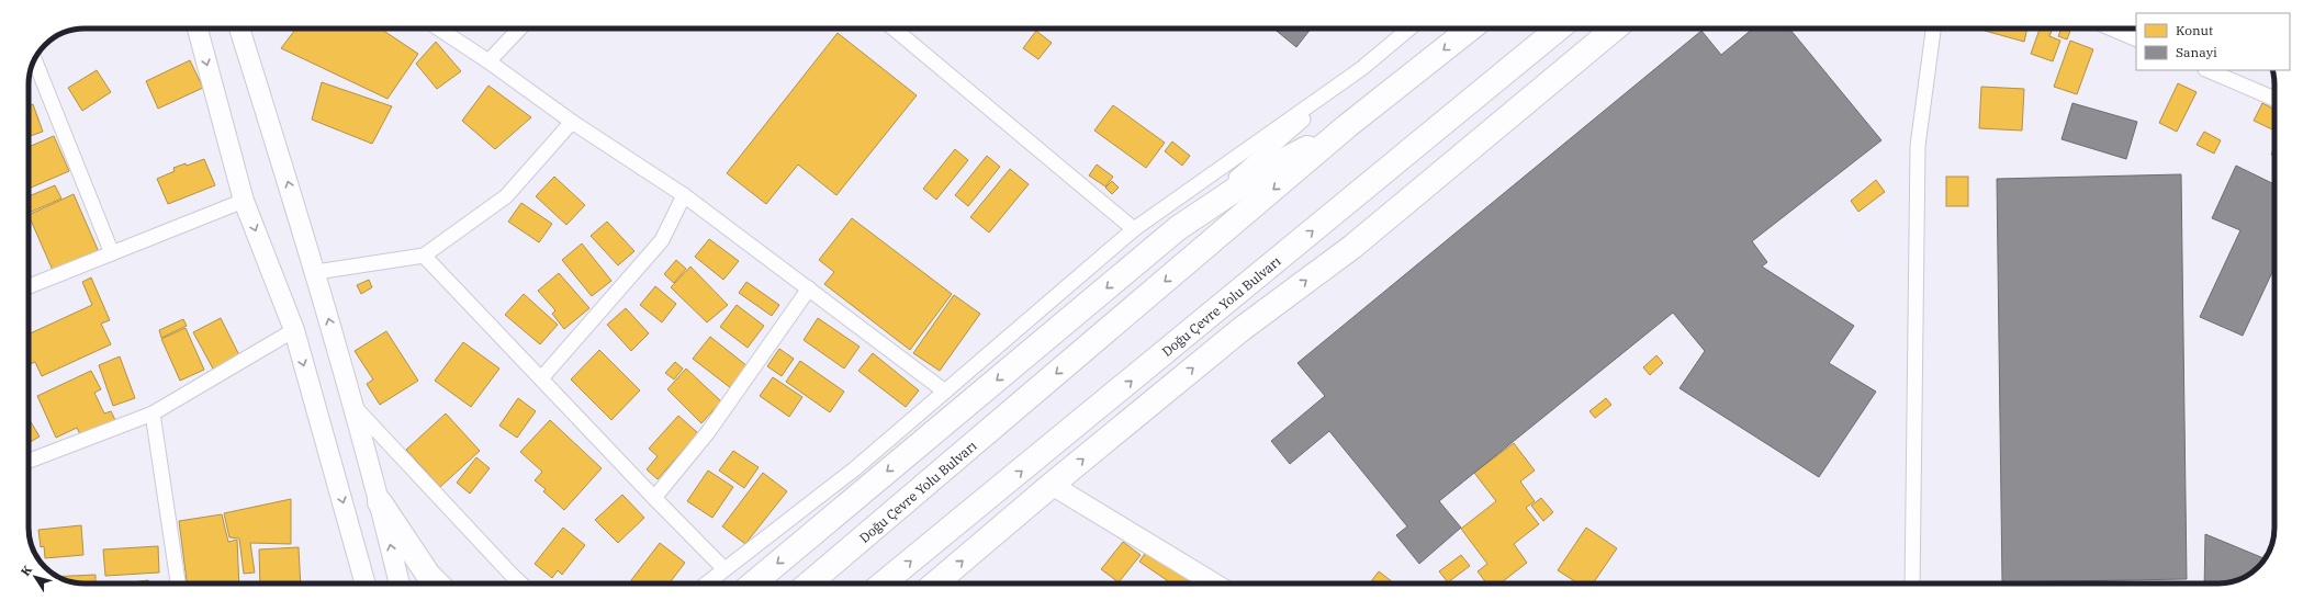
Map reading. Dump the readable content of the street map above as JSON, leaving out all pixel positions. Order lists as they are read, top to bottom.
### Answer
{
  "streets": {
    "highway": ["Doğu Çevre Yolu Bulvarı"]
  },
  "legend": ["Konut", "Sanayi"],
  "north": "top left"
}
